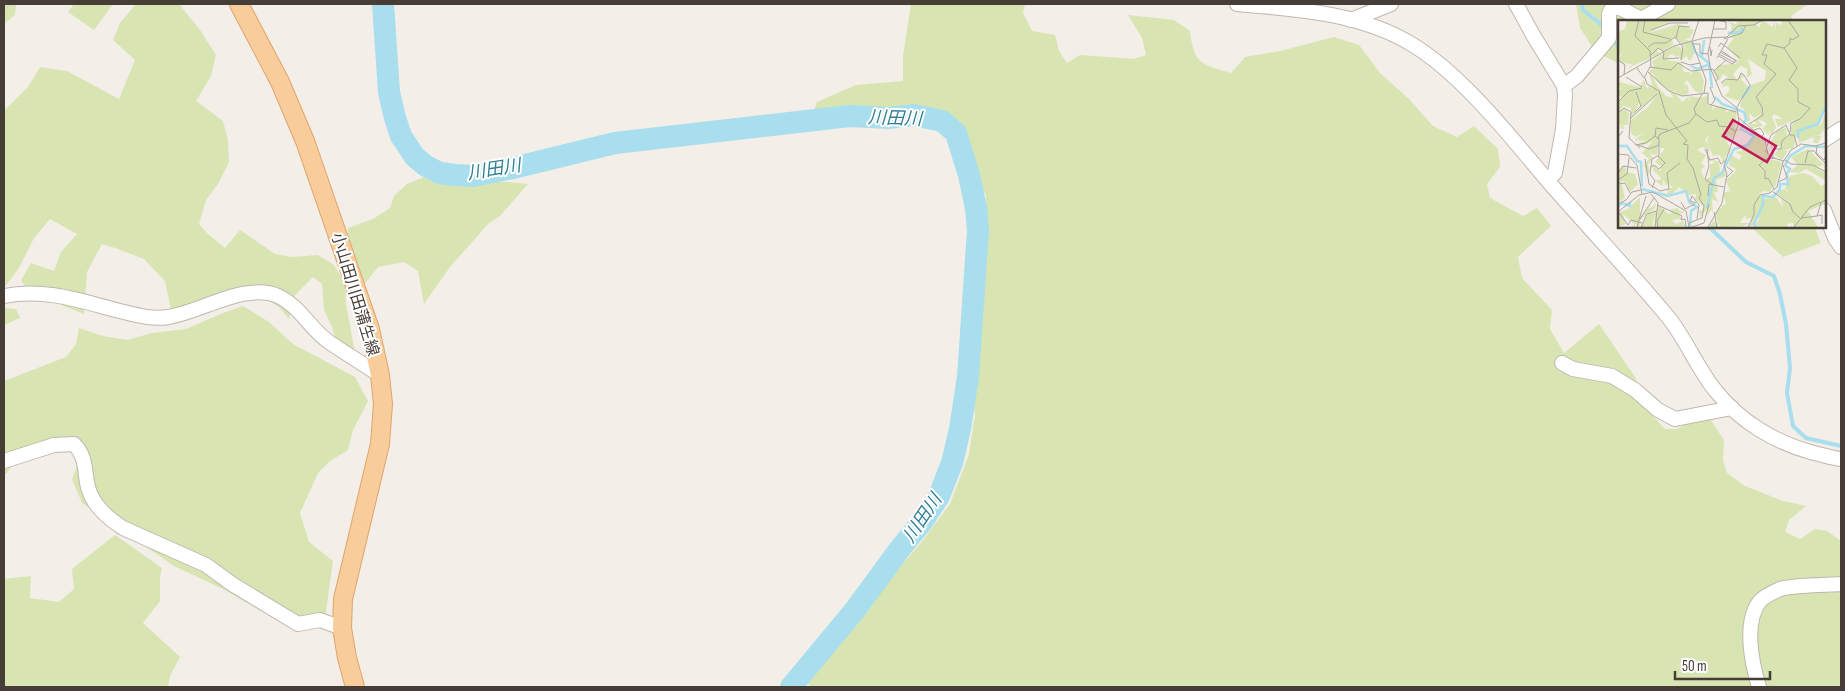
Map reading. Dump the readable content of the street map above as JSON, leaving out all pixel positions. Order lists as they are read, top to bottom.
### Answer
{
  "streets": {
    "main road": ["小山田川田蒲生線"]
  },
  "water": ["川田川"],
  "scale_bar": "50 m"
}
